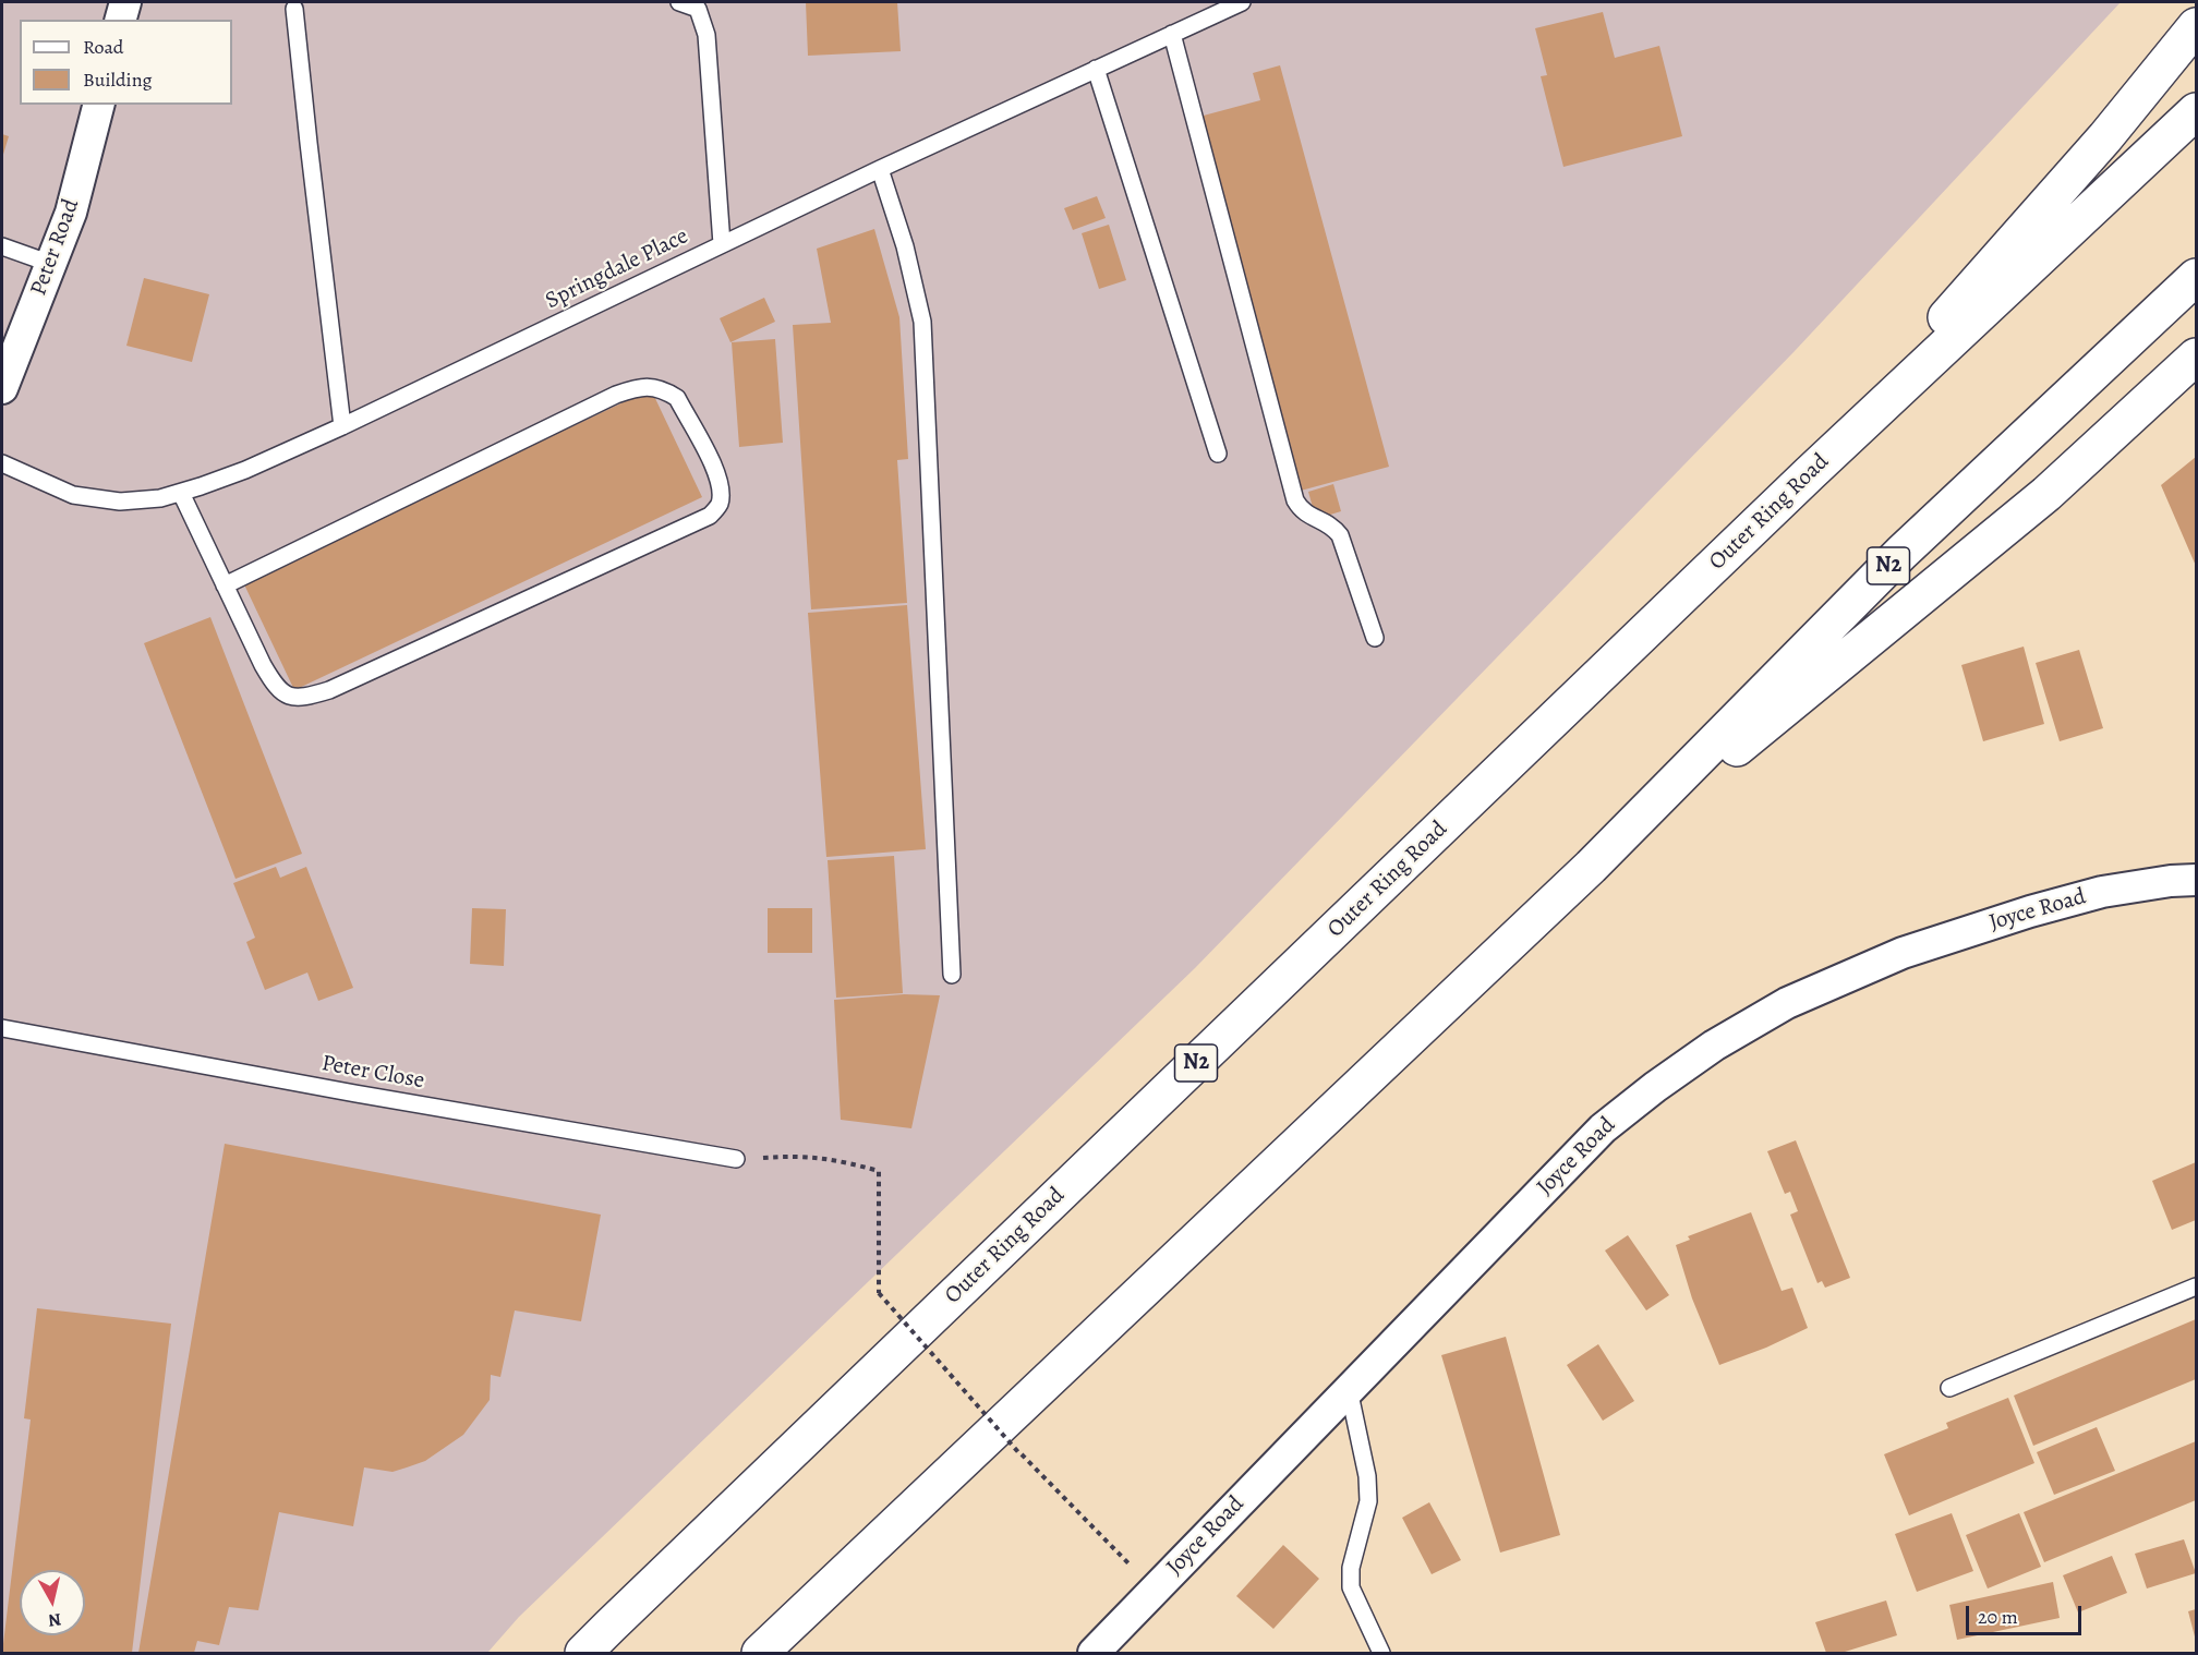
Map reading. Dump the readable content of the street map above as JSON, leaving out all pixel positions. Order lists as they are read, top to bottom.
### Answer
{
  "streets": {
    "highway": ["Outer Ring Road", "N2"],
    "street": ["Peter Road", "Joyce Road"],
    "lane": ["Springdale Place", "Peter Close"]
  },
  "legend": ["Road", "Building"],
  "scale_bar": "20 m",
  "north": "bottom"
}
